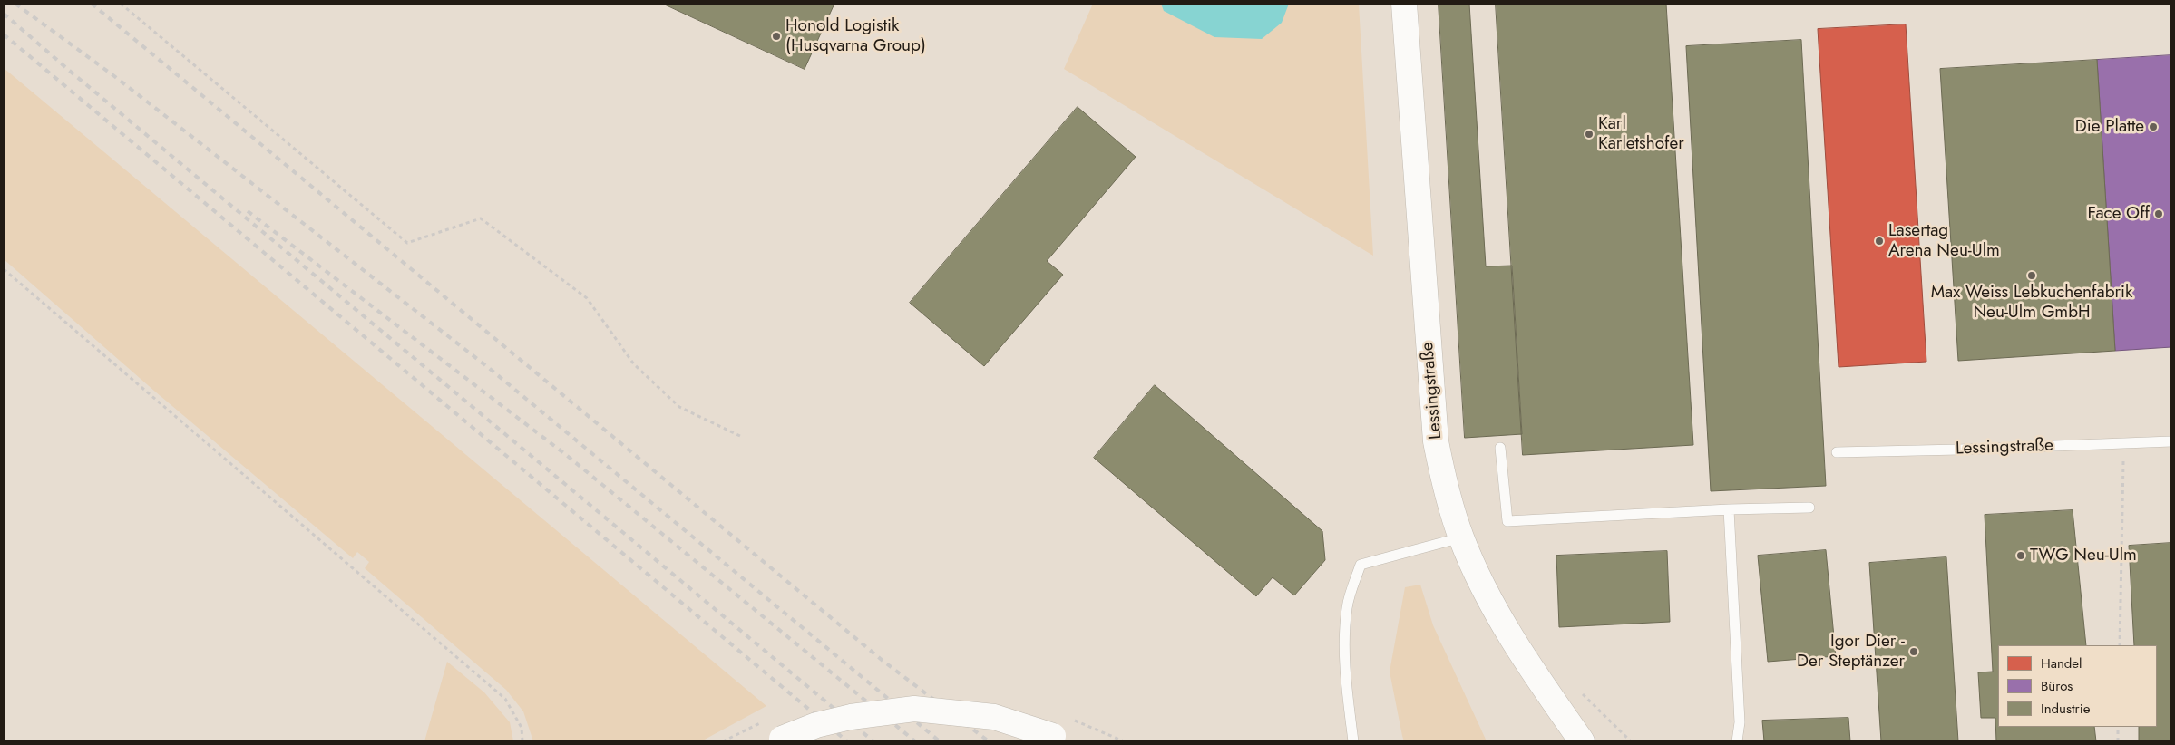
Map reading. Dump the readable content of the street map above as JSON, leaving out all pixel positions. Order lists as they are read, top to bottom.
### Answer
{
  "streets": {
    "street": ["Lessingstraße"]
  },
  "places": [
    "Honold Logistik (Husqvarna Group)",
    "Die Platte",
    "Karl Karletshofer",
    "Face Off",
    "Lasertag Arena Neu-Ulm",
    "Max Weiss Lebkuchenfabrik Neu-Ulm GmbH",
    "TWG Neu-Ulm",
    "Igor Dier - Der Steptänzer"
  ],
  "legend": ["Handel", "Büros", "Industrie"]
}
